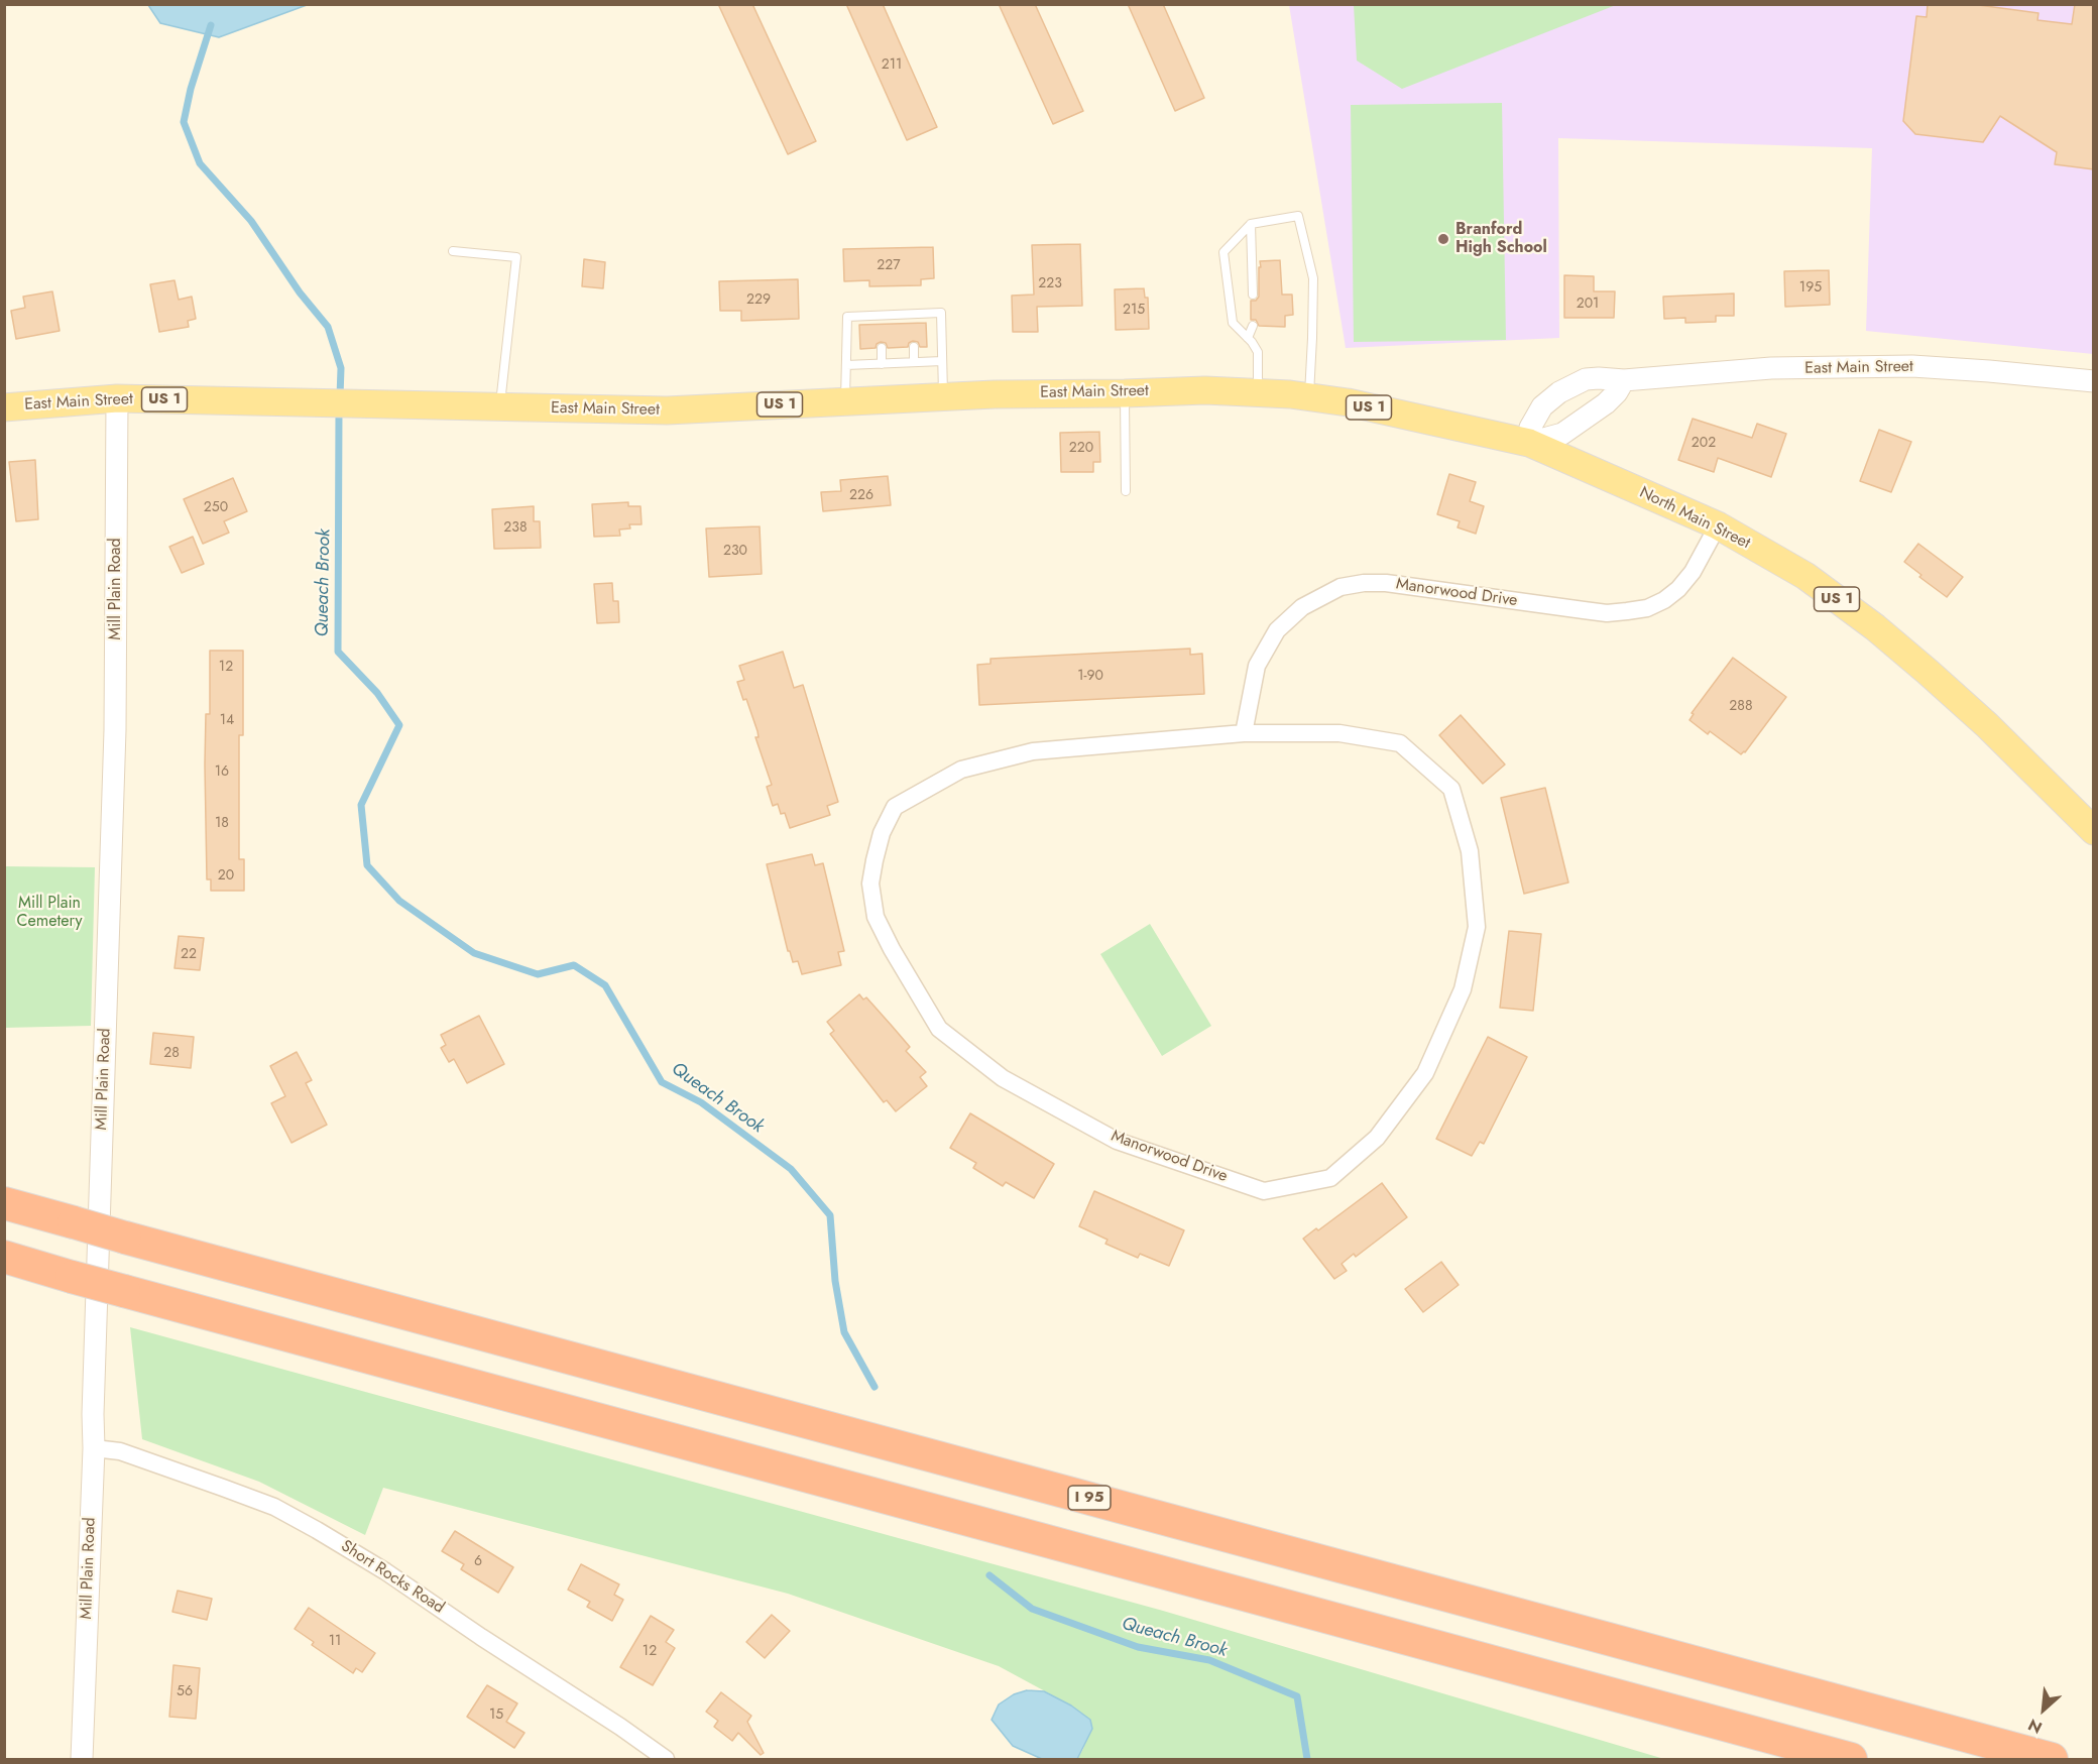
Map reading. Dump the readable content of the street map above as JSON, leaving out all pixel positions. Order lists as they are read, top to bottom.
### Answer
{
  "streets": {
    "highway": ["I 95"],
    "main road": ["East Main Street", "US 1", "North Main Street"],
    "street": ["Mill Plain Road", "Manorwood Drive", "Short Rocks Road"]
  },
  "crossings": [
    ["East Main Street", "North Main Street"],
    ["East Main Street", "Mill Plain Road"],
    ["North Main Street", "Manorwood Drive"],
    ["Mill Plain Road", "Short Rocks Road"]
  ],
  "water": ["Queach Brook"],
  "parks": ["Mill Plain Cemetery"],
  "places": ["Branford High School"],
  "house_numbers": [
    "211",
    "227",
    "223",
    "195",
    "229",
    "201",
    "215",
    "202",
    "220",
    "226",
    "250",
    "238",
    "230",
    "12",
    "1-90",
    "288",
    "14",
    "16",
    "18",
    "20",
    "22",
    "28",
    "6",
    "11",
    "12",
    "56",
    "15"
  ],
  "north": "bottom left"
}
